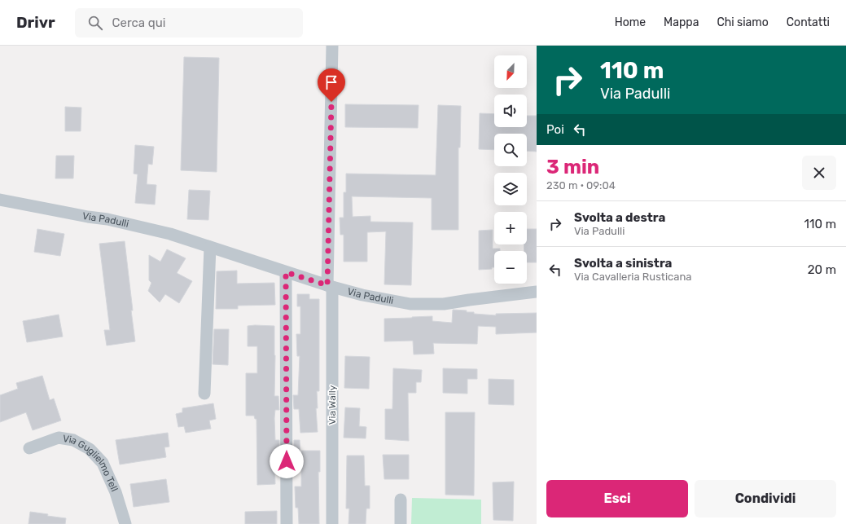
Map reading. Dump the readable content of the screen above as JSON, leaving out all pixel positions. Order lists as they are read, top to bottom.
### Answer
{
  "streets": {
    "street": ["Via Padulli", "Via Wally", "Via Guglielmo Tell"]
  },
  "crossings": [
    ["Via Padulli", "Via Wally"]
  ],
  "north": "bottom left",
  "page": {
    "header": "Drivr",
    "search": "Cerca qui",
    "nav": [
      "Home",
      "Mappa",
      "Chi siamo",
      "Contatti"
    ],
    "turn": ["110 m", "Via Padulli"],
    "map_buttons": ["+", "−"],
    "then": "Poi",
    "heading": ["3 min", "230 m · 09:04"],
    "list": [
      {
        "name": "Svolta a destra",
        "note": "Via Padulli",
        "value": "110 m"
      },
      {
        "name": "Svolta a sinistra",
        "note": "Via Cavalleria Rusticana",
        "value": "20 m"
      }
    ],
    "buttons": ["Esci", "Condividi"]
  }
}
